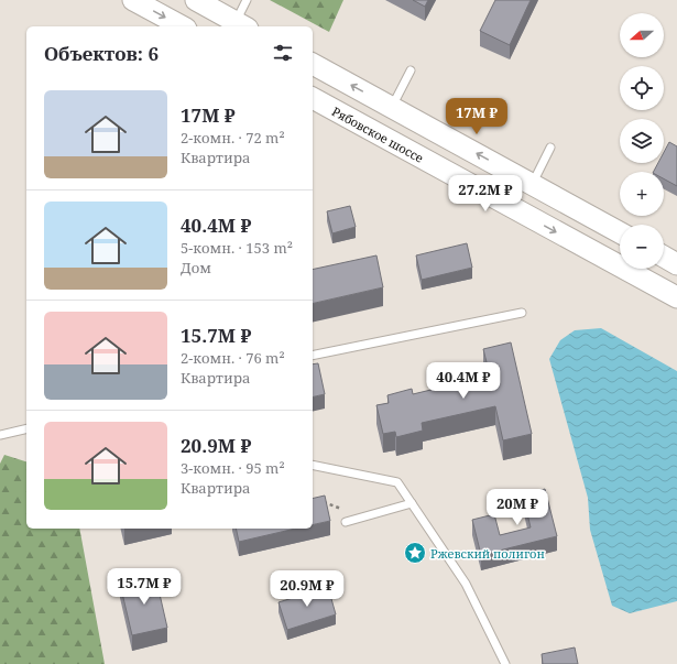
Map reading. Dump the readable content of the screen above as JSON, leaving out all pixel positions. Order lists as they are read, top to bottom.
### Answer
{
  "streets": {
    "main road": ["Рябовское шоссе"]
  },
  "places": {
    "place": ["Ржевский полигон"]
  },
  "north": "left",
  "page": {
    "map_buttons": ["+", "−"],
    "heading": "Объектов: 6",
    "list": [
      {
        "name": "17M ₽",
        "note": "2-комн. · 72 m² · Квартира"
      },
      {
        "name": "40.4M ₽",
        "note": "5-комн. · 153 m² · Дом"
      },
      {
        "name": "15.7M ₽",
        "note": "2-комн. · 76 m² · Квартира"
      },
      {
        "name": "20.9M ₽",
        "note": "3-комн. · 95 m² · Квартира"
      }
    ],
    "price": [
      "17M ₽",
      "27.2M ₽",
      "40.4M ₽",
      "20M ₽",
      "15.7M ₽",
      "20.9M ₽"
    ]
  }
}
